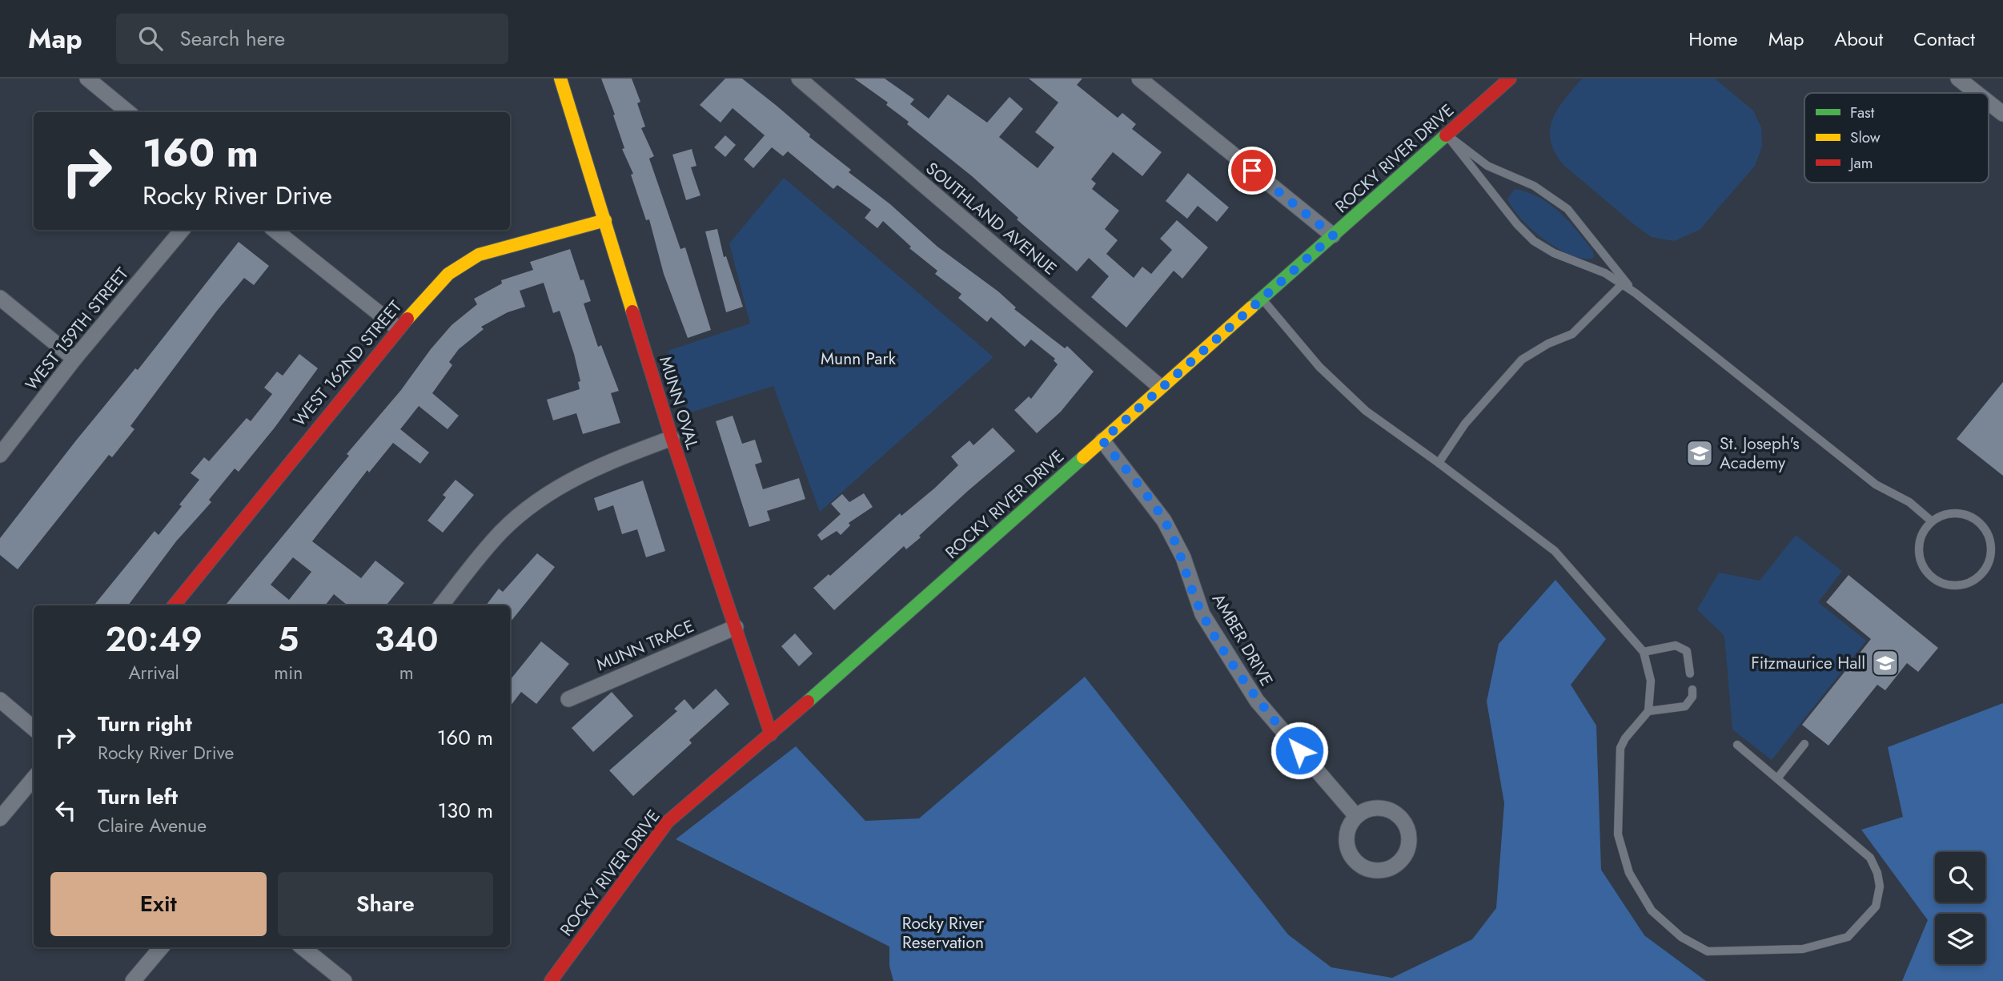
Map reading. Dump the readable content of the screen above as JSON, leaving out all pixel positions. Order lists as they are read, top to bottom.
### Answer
{
  "streets": {
    "main road": ["ROCKY RIVER DRIVE", "WEST 162ND STREET", "MUNN OVAL"],
    "street": [
      "SOUTHLAND AVENUE",
      "WEST 159TH STREET",
      "AMBER DRIVE",
      "MUNN TRACE"
    ]
  },
  "crossings": [
    ["ROCKY RIVER DRIVE", "SOUTHLAND AVENUE"],
    ["ROCKY RIVER DRIVE", "MUNN OVAL"],
    ["ROCKY RIVER DRIVE", "AMBER DRIVE"],
    ["WEST 162ND STREET", "MUNN OVAL"],
    ["MUNN OVAL", "MUNN TRACE"]
  ],
  "parks": ["Munn Park", "Rocky River Reservation"],
  "places": {
    "school or university": ["St. Joseph's Academy", "Fitzmaurice Hall"]
  },
  "legend": ["Fast", "Slow", "Jam"],
  "page": {
    "header": "Map",
    "search": "Search here",
    "nav": [
      "Home",
      "Map",
      "About",
      "Contact"
    ],
    "turn": ["160 m", "Rocky River Drive"],
    "eta": [
      "20:49",
      "Arrival",
      "5",
      "min",
      "340",
      "m"
    ],
    "list": [
      {
        "name": "Turn right",
        "note": "Rocky River Drive",
        "value": "160 m"
      },
      {
        "name": "Turn left",
        "note": "Claire Avenue",
        "value": "130 m"
      }
    ],
    "buttons": ["Exit", "Share"]
  }
}
